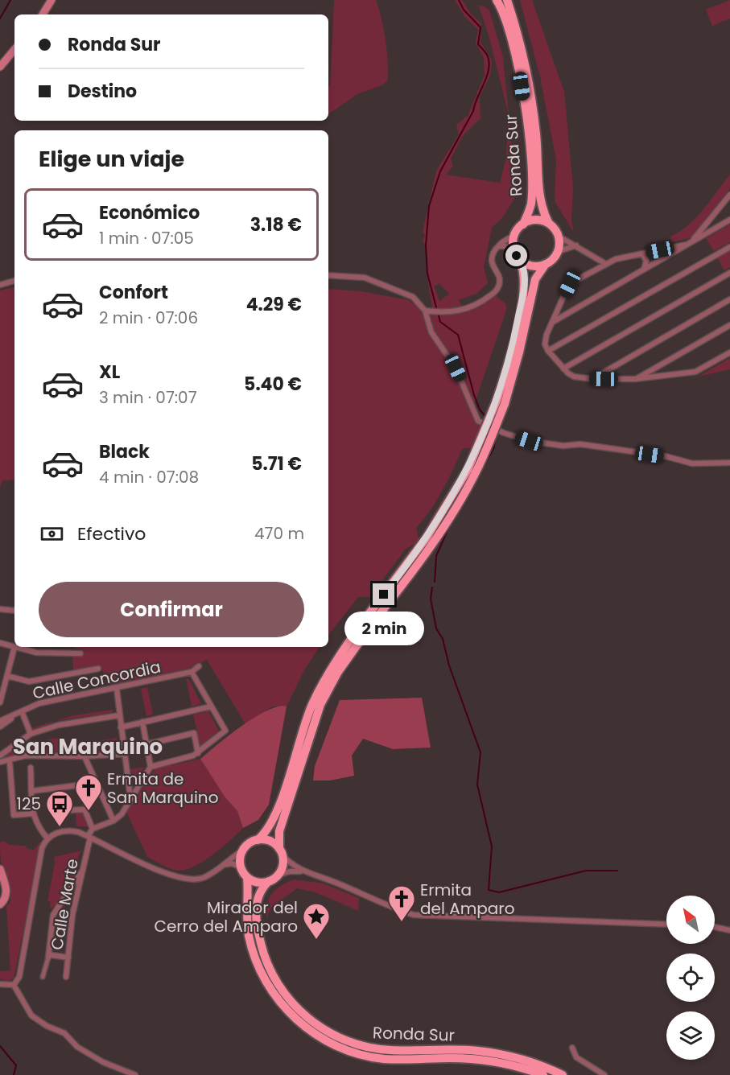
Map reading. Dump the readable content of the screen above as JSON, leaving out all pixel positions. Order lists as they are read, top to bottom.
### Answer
{
  "streets": {
    "highway": ["Ronda Sur"],
    "street": ["Calle Concordia", "Calle Marte"]
  },
  "districts": ["San Marquino"],
  "places": {
    "church": ["Ermita de San Marquino", "Ermita del Amparo"],
    "bus stop": ["125"],
    "place": ["Mirador del Cerro del Amparo"]
  },
  "north": "top left",
  "page": {
    "banner": ["Ronda Sur", "Destino"],
    "heading": "Elige un viaje",
    "list": [
      {
        "name": "Económico",
        "note": "1 min · 07:05",
        "value": "3.18 €"
      },
      {
        "name": "Confort",
        "note": "2 min · 07:06",
        "value": "4.29 €"
      },
      {
        "name": "XL",
        "note": "3 min · 07:07",
        "value": "5.40 €"
      },
      {
        "name": "Black",
        "note": "4 min · 07:08",
        "value": "5.71 €"
      }
    ],
    "pay": ["Efectivo", "470 m"],
    "buttons": "Confirmar",
    "bubble": "2 min"
  }
}
